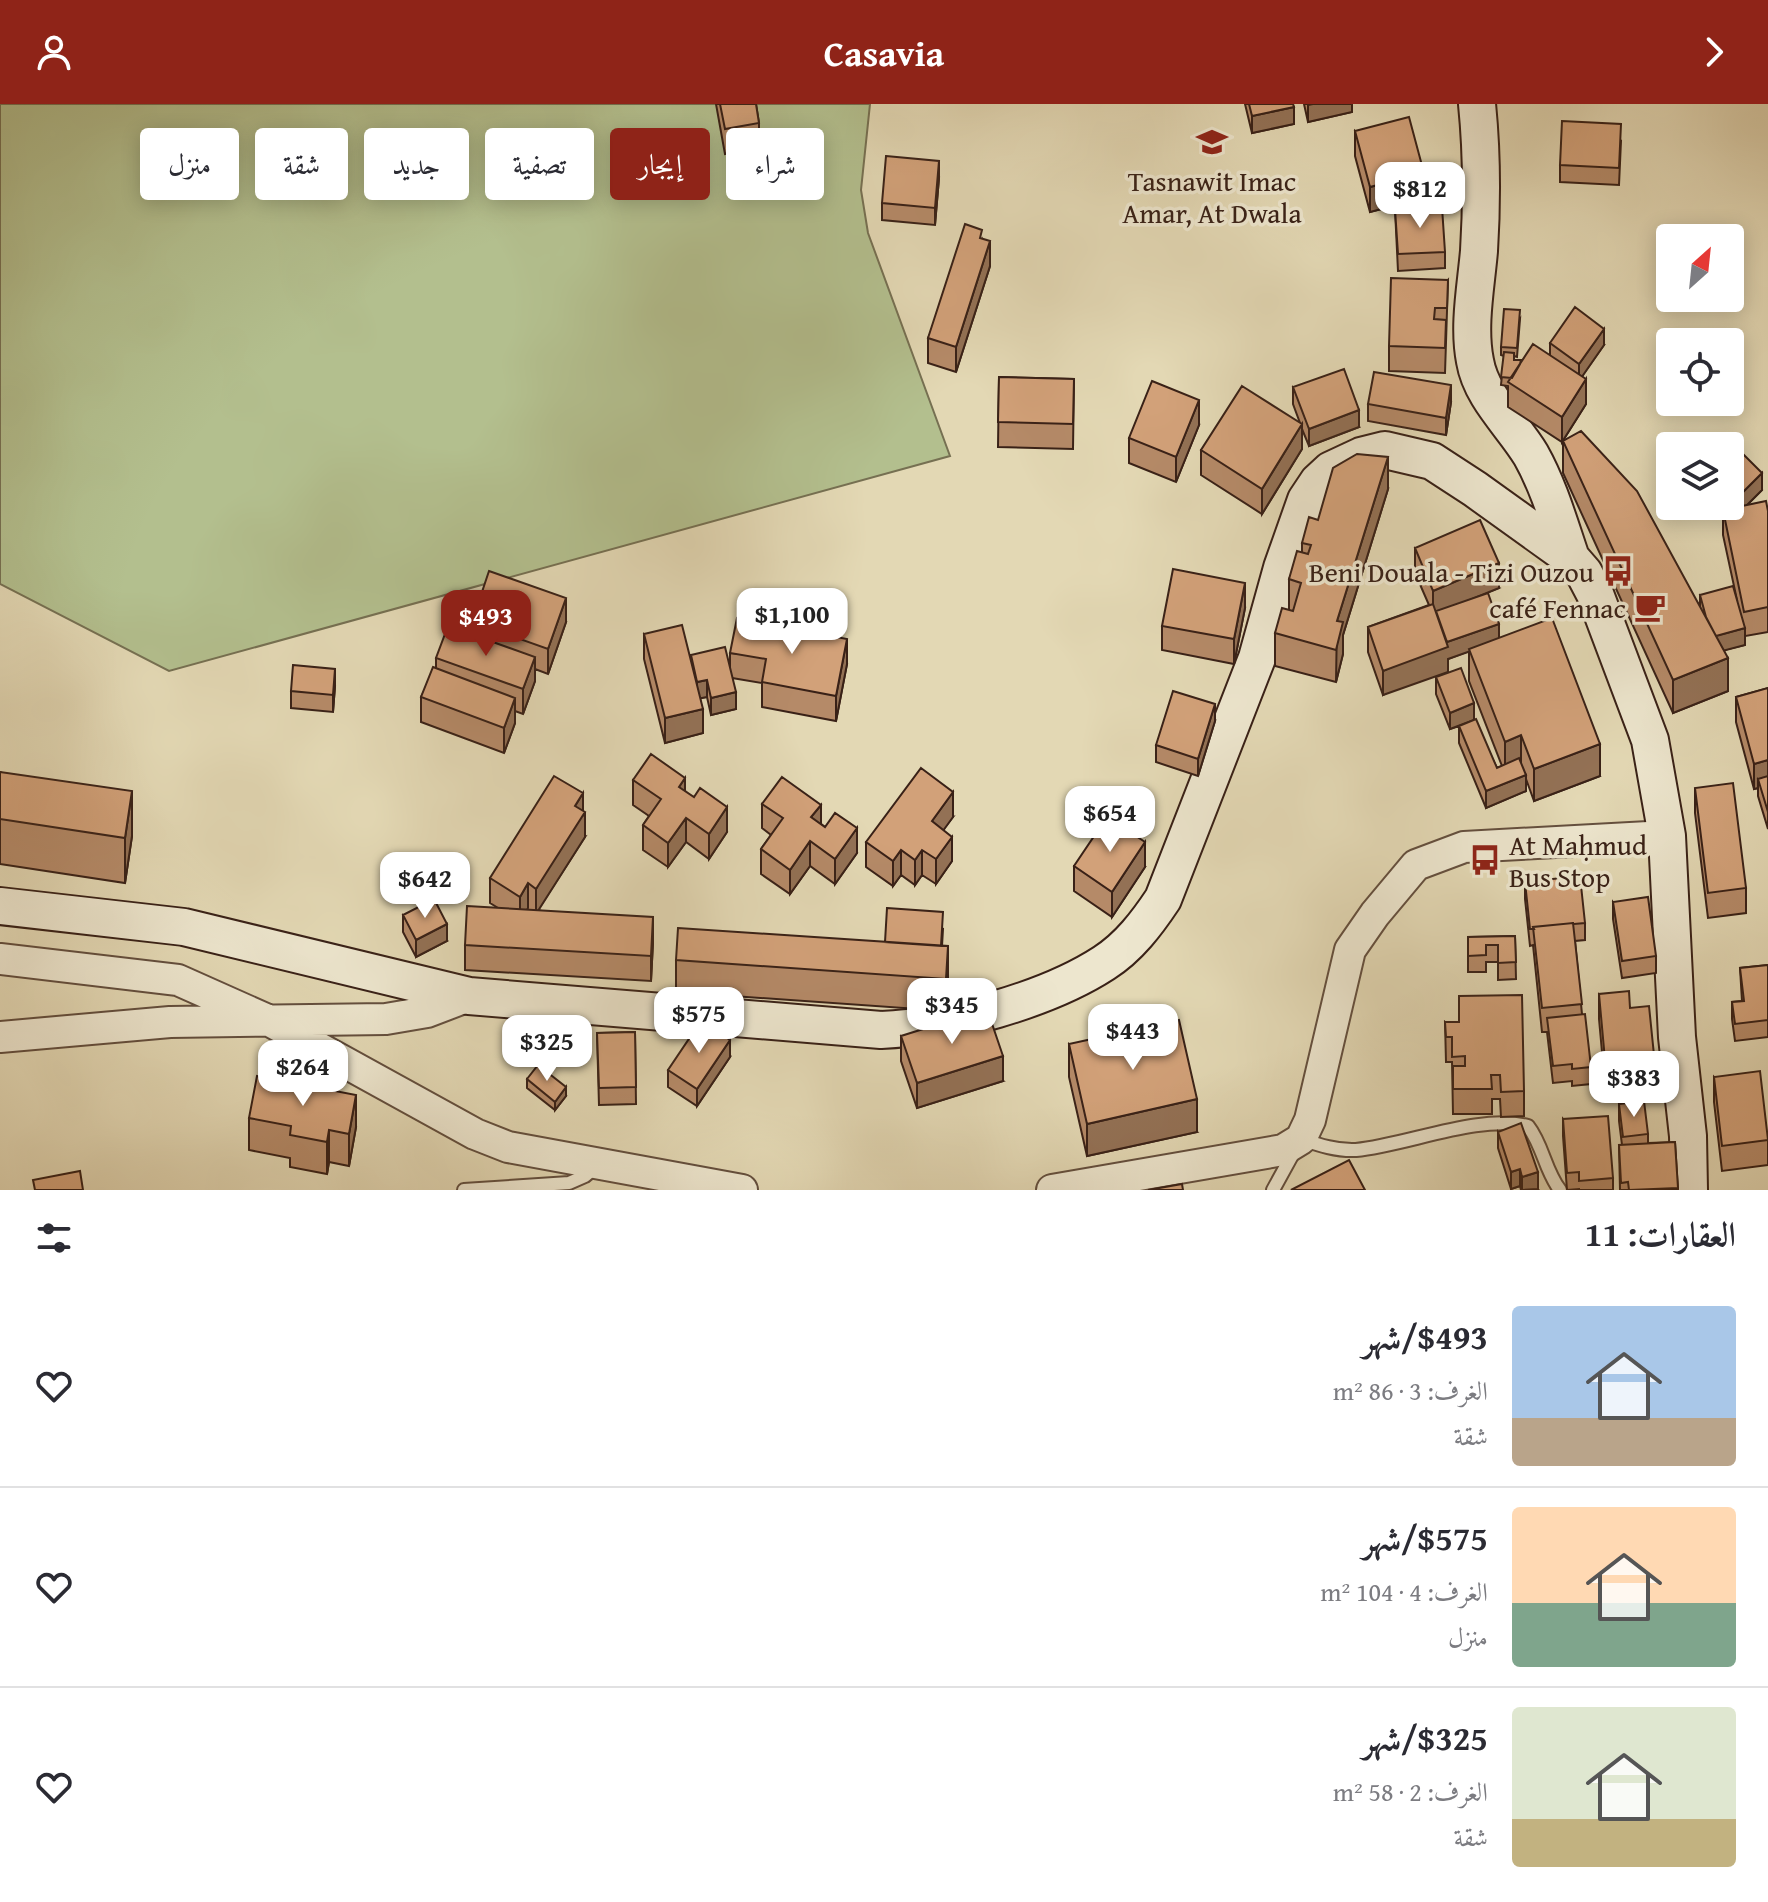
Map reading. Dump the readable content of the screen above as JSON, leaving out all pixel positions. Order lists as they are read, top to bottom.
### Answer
{
  "places": {
    "school or university": ["Tasnawit Imac Amar, At Dwala"],
    "bus stop": ["Beni Douala - Tizi Ouzou", "At Maḥmud Bus Stop"],
    "cafe": ["café Fennac"]
  },
  "north": "top right",
  "page": {
    "header": "Casavia",
    "chip": [
      "شراء",
      "إيجار",
      "تصفية",
      "جديد",
      "شقة",
      "منزل"
    ],
    "price": [
      "$812",
      "$1,100",
      "$493",
      "$654",
      "$642",
      "$345",
      "$575",
      "$443",
      "$325",
      "$264",
      "$383"
    ],
    "heading": "العقارات: 11",
    "list": [
      {
        "name": "$493/شهر",
        "note": "الغرف: 3 · 86 m² · شقة"
      },
      {
        "name": "$575/شهر",
        "note": "الغرف: 4 · 104 m² · منزل"
      },
      {
        "name": "$325/شهر",
        "note": "الغرف: 2 · 58 m² · شقة"
      }
    ]
  }
}
